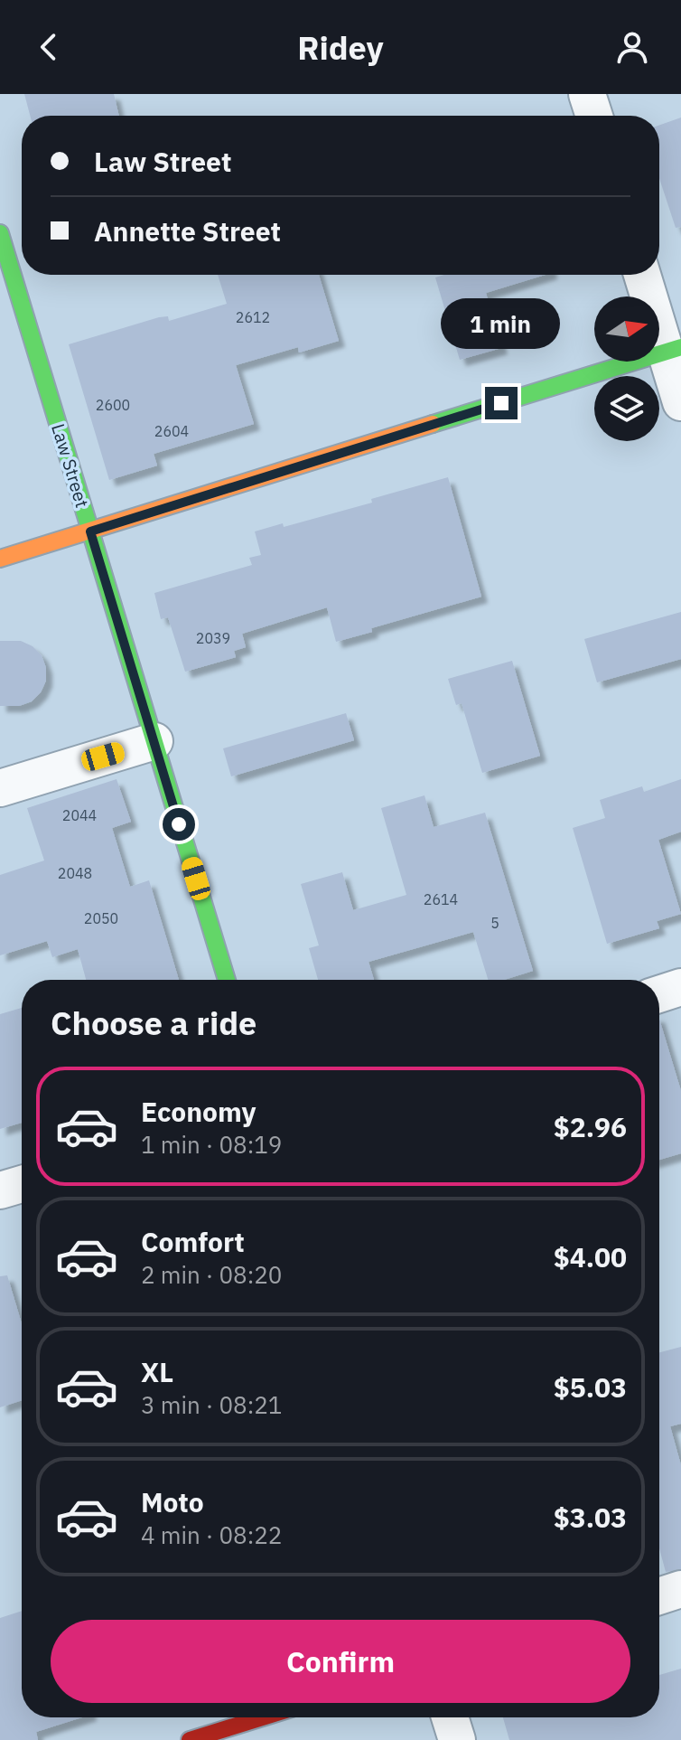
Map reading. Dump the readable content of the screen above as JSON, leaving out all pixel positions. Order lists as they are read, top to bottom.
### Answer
{
  "streets": {
    "street": ["Law Street"]
  },
  "house_numbers": [
    "2612",
    "2600",
    "2604",
    "2039",
    "2044",
    "2048",
    "2614",
    "2050",
    "5"
  ],
  "north": "right",
  "page": {
    "header": "Ridey",
    "banner": ["Law Street", "Annette Street"],
    "bubble": "1 min",
    "heading": "Choose a ride",
    "list": [
      {
        "name": "Economy",
        "note": "1 min · 08:19",
        "value": "$2.96"
      },
      {
        "name": "Comfort",
        "note": "2 min · 08:20",
        "value": "$4.00"
      },
      {
        "name": "XL",
        "note": "3 min · 08:21",
        "value": "$5.03"
      },
      {
        "name": "Moto",
        "note": "4 min · 08:22",
        "value": "$3.03"
      }
    ],
    "buttons": "Confirm"
  }
}
